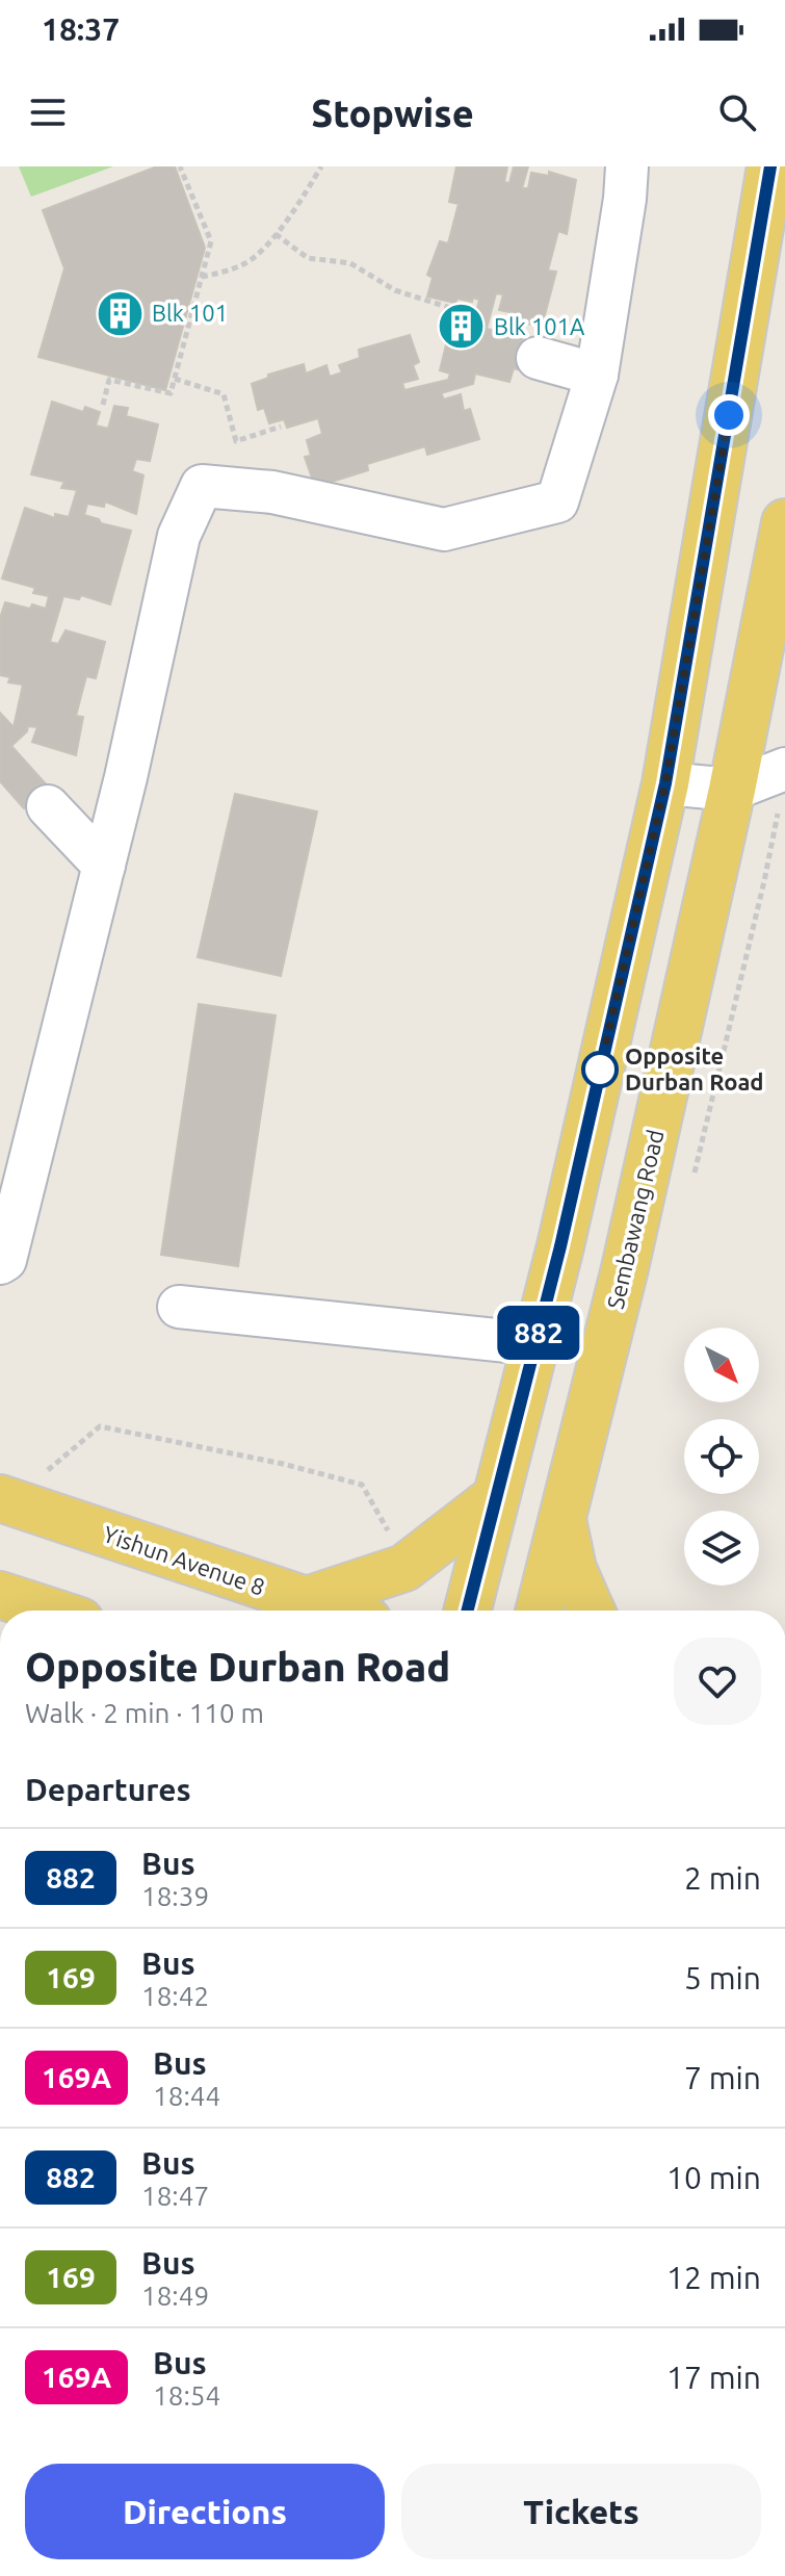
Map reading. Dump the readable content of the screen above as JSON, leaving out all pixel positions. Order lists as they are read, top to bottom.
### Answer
{
  "streets": {
    "main road": ["Sembawang Road", "Yishun Avenue 8"]
  },
  "places": {
    "building": ["Blk 101", "Blk 101A"],
    "other": ["Opposite Durban Road"]
  },
  "lines": ["bus line 882"],
  "north": "bottom right",
  "page": {
    "status": "18:37",
    "header": "Stopwise",
    "on_map": "882",
    "heading": [
      ["Opposite Durban Road", "Walk · 2 min · 110 m"],
      "Departures"
    ],
    "list": [
      {
        "mark": "882",
        "name": "Bus",
        "note": "18:39",
        "value": "2 min"
      },
      {
        "mark": "169",
        "name": "Bus",
        "note": "18:42",
        "value": "5 min"
      },
      {
        "mark": "169A",
        "name": "Bus",
        "note": "18:44",
        "value": "7 min"
      },
      {
        "mark": "882",
        "name": "Bus",
        "note": "18:47",
        "value": "10 min"
      },
      {
        "mark": "169",
        "name": "Bus",
        "note": "18:49",
        "value": "12 min"
      },
      {
        "mark": "169A",
        "name": "Bus",
        "note": "18:54",
        "value": "17 min"
      }
    ],
    "buttons": ["Directions", "Tickets"]
  }
}
